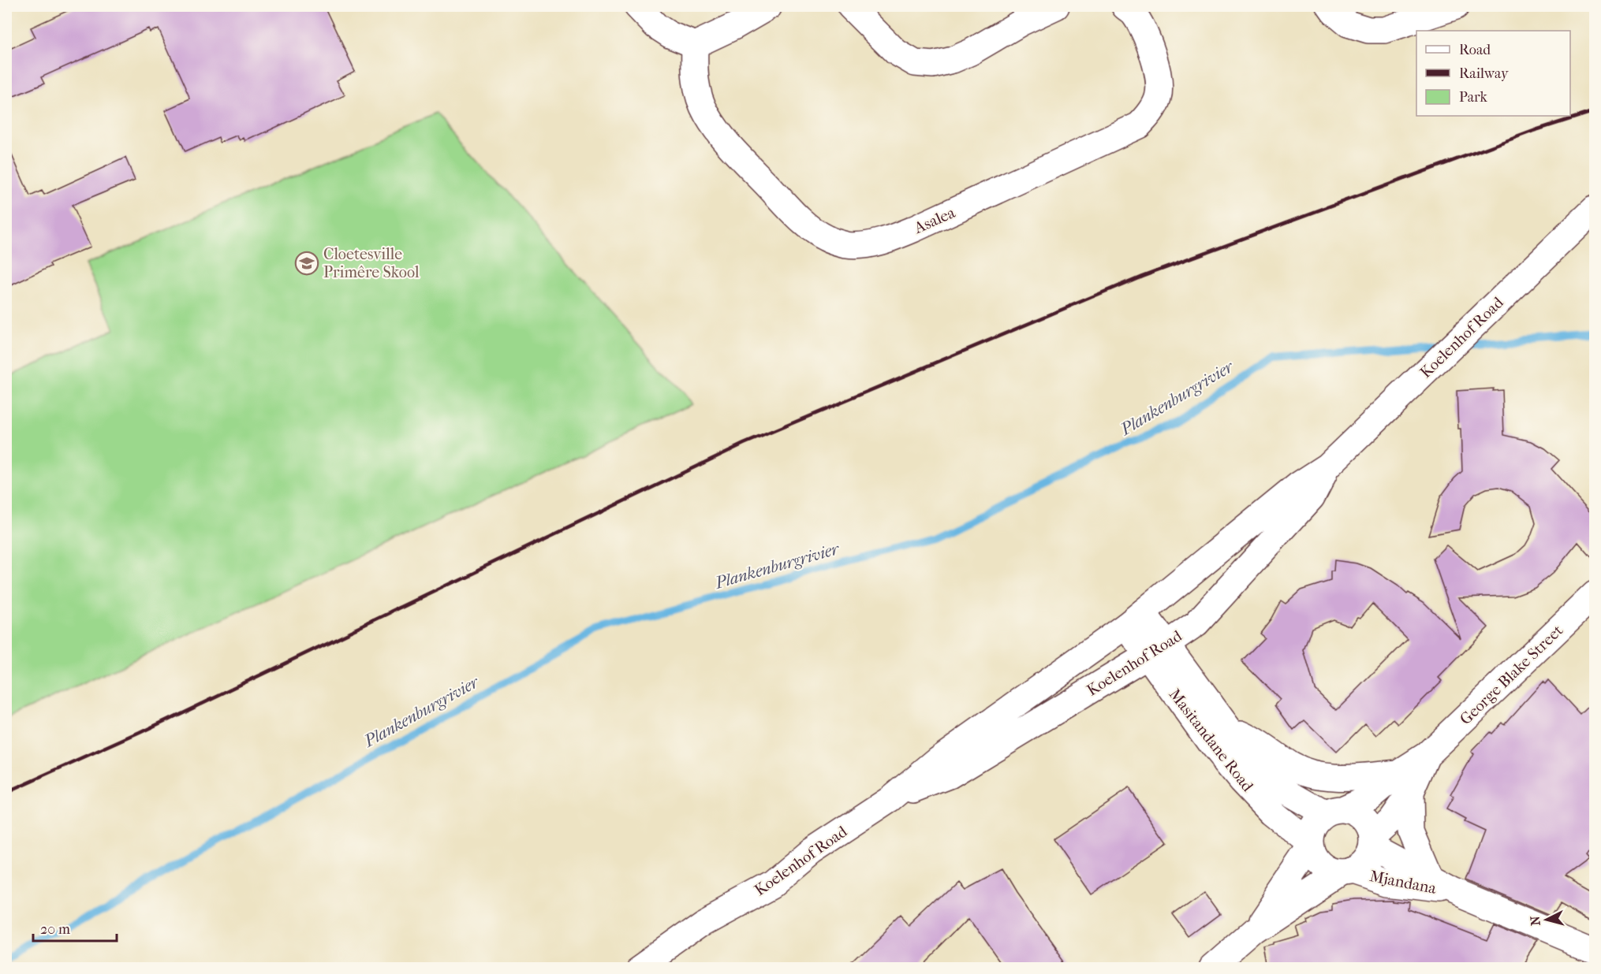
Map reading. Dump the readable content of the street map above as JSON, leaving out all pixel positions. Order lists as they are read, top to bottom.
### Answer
{
  "streets": {
    "street": [
      "Asalea",
      "Koelenhof Road",
      "George Blake Street",
      "Masitandane Road",
      "Mjandana"
    ]
  },
  "crossings": [
    ["Koelenhof Road", "Masitandane Road"],
    ["George Blake Street", "Masitandane Road"],
    ["George Blake Street", "Mjandana"],
    ["Masitandane Road", "Mjandana"]
  ],
  "water": ["Plankenburgrivier"],
  "places": {
    "school or university": ["Cloetesville Primêre Skool"]
  },
  "legend": ["Road", "Railway", "Park"],
  "scale_bar": "20 m",
  "north": "left"
}
